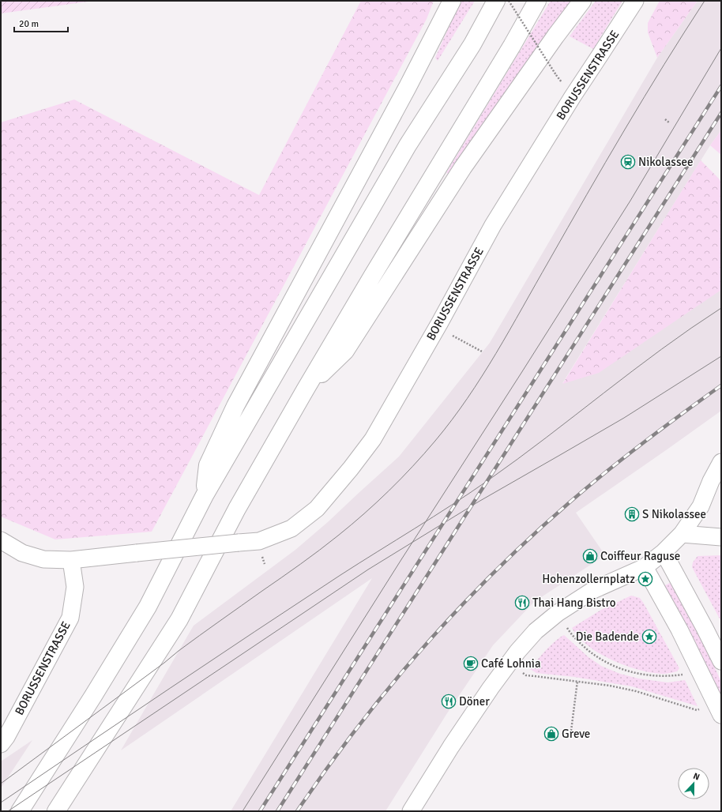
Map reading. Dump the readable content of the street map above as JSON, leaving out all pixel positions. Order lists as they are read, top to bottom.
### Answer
{
  "streets": {
    "street": ["BORUSSENSTRASSE"]
  },
  "places": {
    "station": ["Nikolassee"],
    "building": ["S Nikolassee"],
    "shop": ["Coiffeur Raguse", "Greve"],
    "place": ["Hohenzollernplatz", "Die Badende"],
    "restaurant": ["Thai Hang Bistro", "Döner"],
    "cafe": ["Café Lohnia"]
  },
  "scale_bar": "20 m",
  "north": "top"
}
